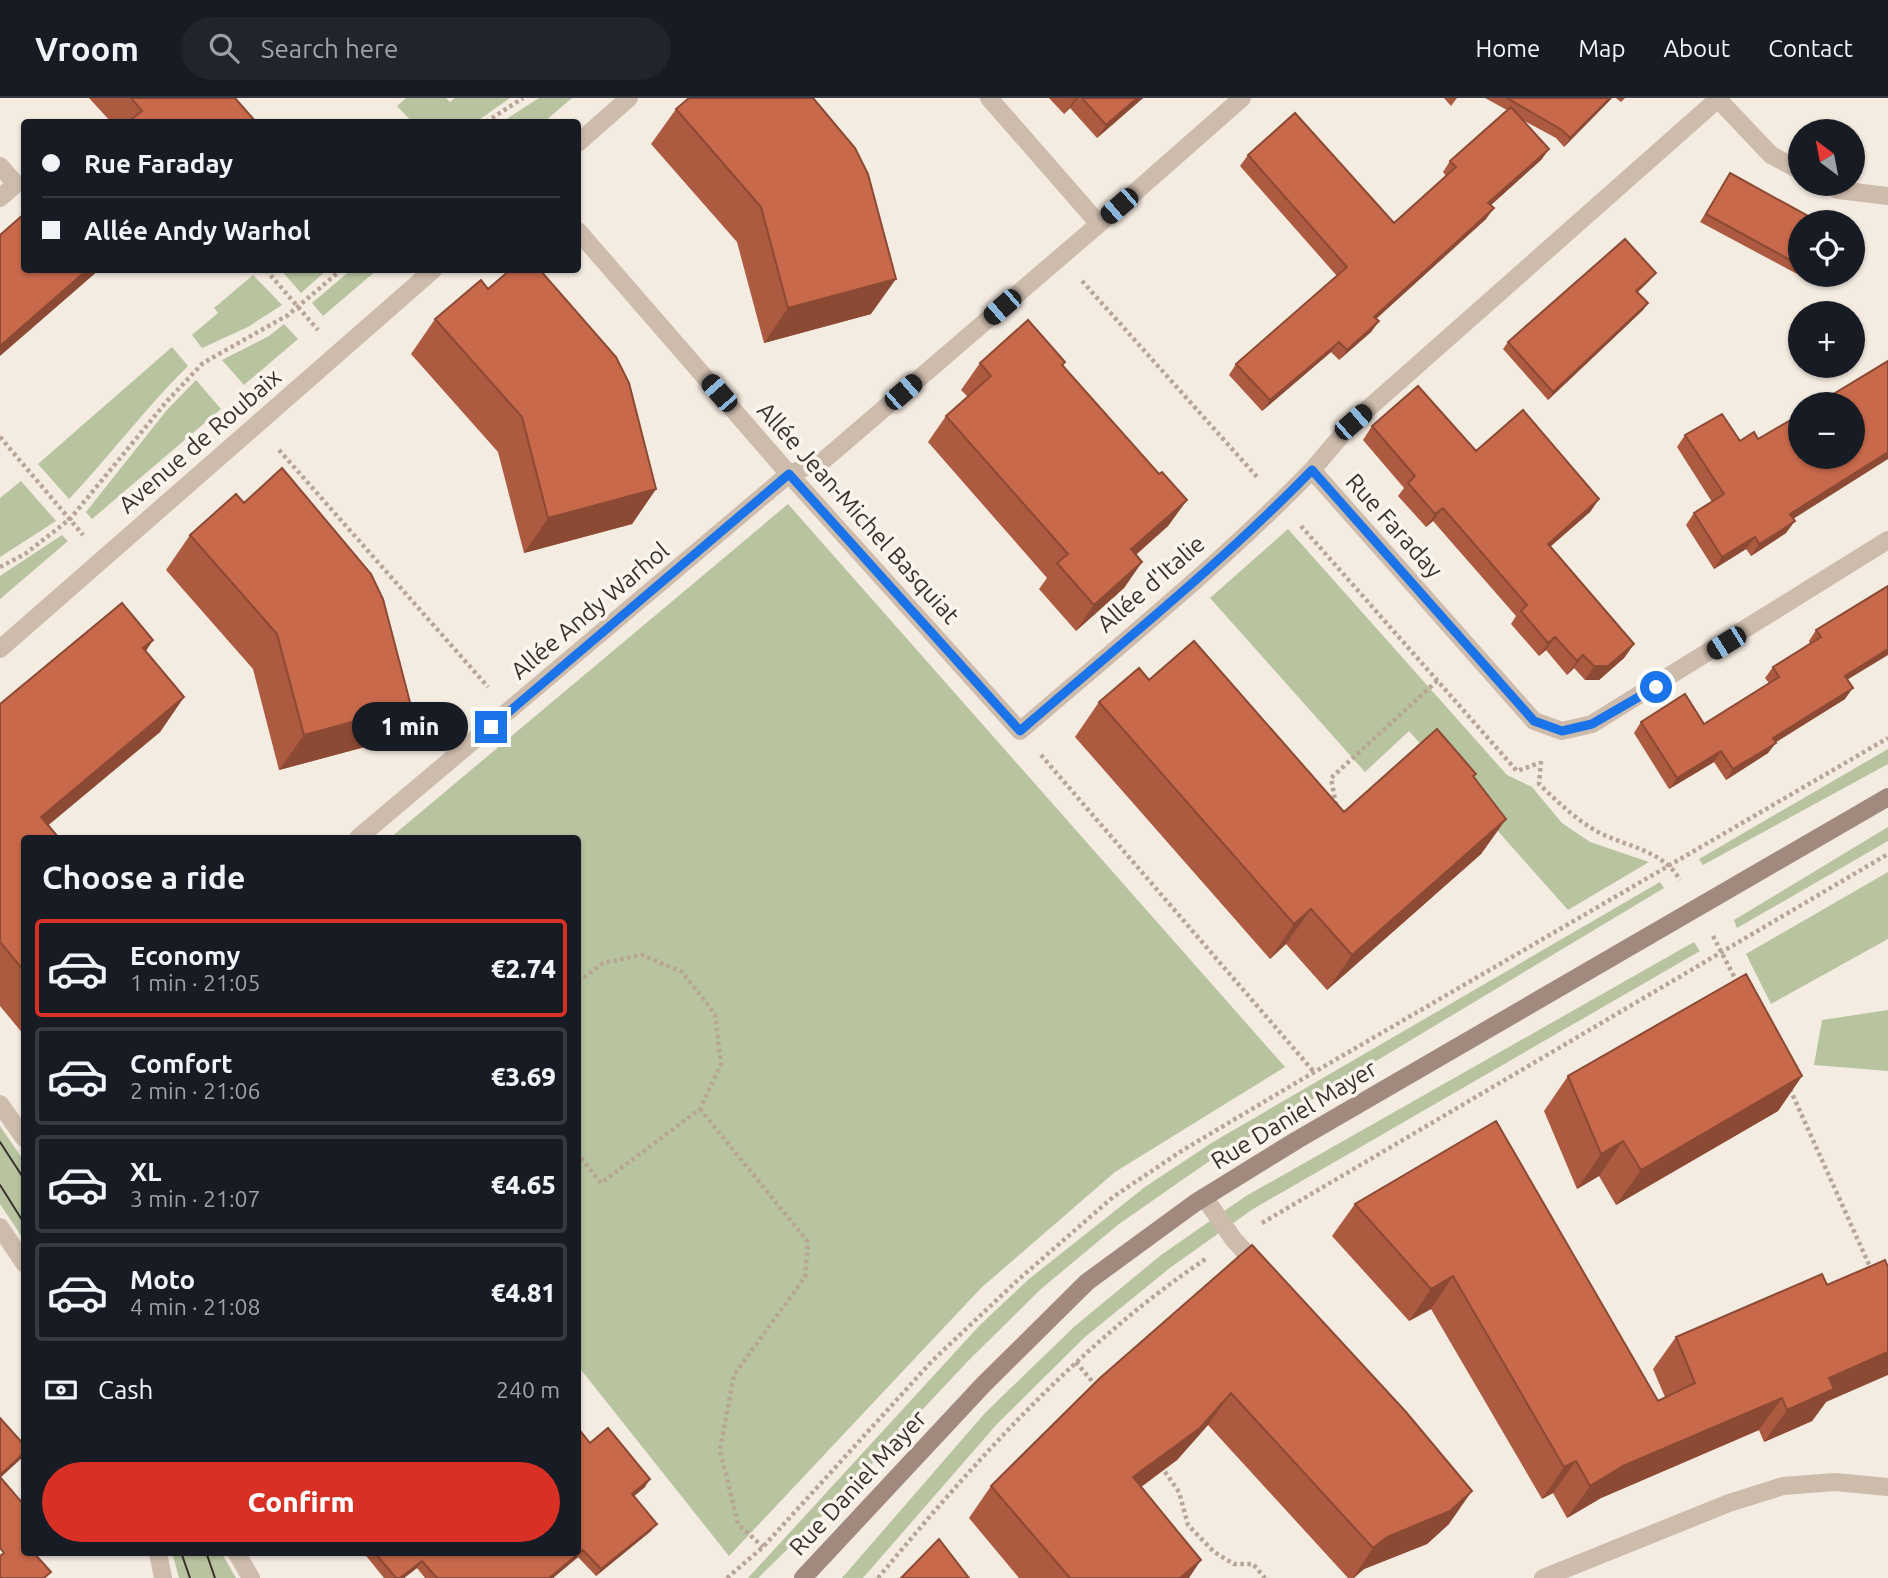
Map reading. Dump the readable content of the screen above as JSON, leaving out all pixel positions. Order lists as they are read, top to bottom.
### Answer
{
  "streets": {
    "main road": ["Rue Daniel Mayer"],
    "street": [
      "Avenue de Roubaix",
      "Allée Jean-Michel Basquiat",
      "Rue Faraday",
      "Allée d'Italie",
      "Allée Andy Warhol"
    ]
  },
  "crossings": [
    ["Allée Jean-Michel Basquiat", "Allée d'Italie"],
    ["Allée Jean-Michel Basquiat", "Allée Andy Warhol"],
    ["Rue Faraday", "Allée d'Italie"]
  ],
  "north": "top left",
  "page": {
    "header": "Vroom",
    "search": "Search here",
    "nav": [
      "Home",
      "Map",
      "About",
      "Contact"
    ],
    "map_buttons": ["+", "−"],
    "banner": ["Rue Faraday", "Allée Andy Warhol"],
    "bubble": "1 min",
    "heading": "Choose a ride",
    "list": [
      {
        "name": "Economy",
        "note": "1 min · 21:05",
        "value": "€2.74"
      },
      {
        "name": "Comfort",
        "note": "2 min · 21:06",
        "value": "€3.69"
      },
      {
        "name": "XL",
        "note": "3 min · 21:07",
        "value": "€4.65"
      },
      {
        "name": "Moto",
        "note": "4 min · 21:08",
        "value": "€4.81"
      }
    ],
    "pay": ["Cash", "240 m"],
    "buttons": "Confirm"
  }
}
